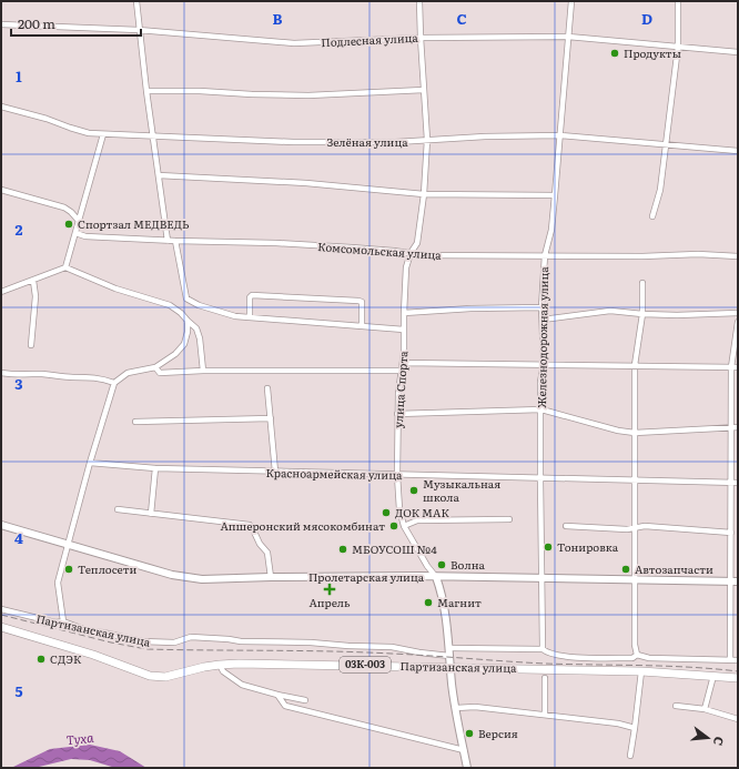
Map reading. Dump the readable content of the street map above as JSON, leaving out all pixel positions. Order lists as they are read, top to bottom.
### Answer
{
  "streets": {
    "main road": ["Партизанская улица", "03К-003"],
    "street": [
      "Подлесная улица",
      "Зелёная улица",
      "Комсомольская улица",
      "Железнодорожная улица",
      "улица Спорта",
      "Красноармейская улица",
      "Пролетарская улица"
    ]
  },
  "crossings": [
    ["Подлесная улица", "Железнодорожная улица"],
    ["Подлесная улица", "улица Спорта"],
    ["Зелёная улица", "Железнодорожная улица"],
    ["Зелёная улица", "улица Спорта"],
    ["Комсомольская улица", "Железнодорожная улица"],
    ["Комсомольская улица", "улица Спорта"],
    ["Железнодорожная улица", "Красноармейская улица"],
    ["Железнодорожная улица", "Пролетарская улица"],
    ["Железнодорожная улица", "Партизанская улица"],
    ["улица Спорта", "Красноармейская улица"],
    ["улица Спорта", "Пролетарская улица"],
    ["улица Спорта", "Партизанская улица"]
  ],
  "water": ["Туха"],
  "places": {
    "other": [
      "Продукты",
      "Спортзал МЕДВЕДЬ",
      "Музыкальная школа",
      "ДОК МАК",
      "Апшеронский мясокомбинат",
      "Тонировка",
      "МБОУСОШ №4",
      "Волна",
      "Теплосети",
      "Автозапчасти",
      "Магнит",
      "СДЭК",
      "Версия"
    ],
    "health": ["Апрель"]
  },
  "scale_bar": "200 m",
  "north": "right",
  "grid": {
    "columns": ["B", "C", "D"],
    "rows": [
      "1",
      "2",
      "3",
      "4",
      "5"
    ]
  }
}
